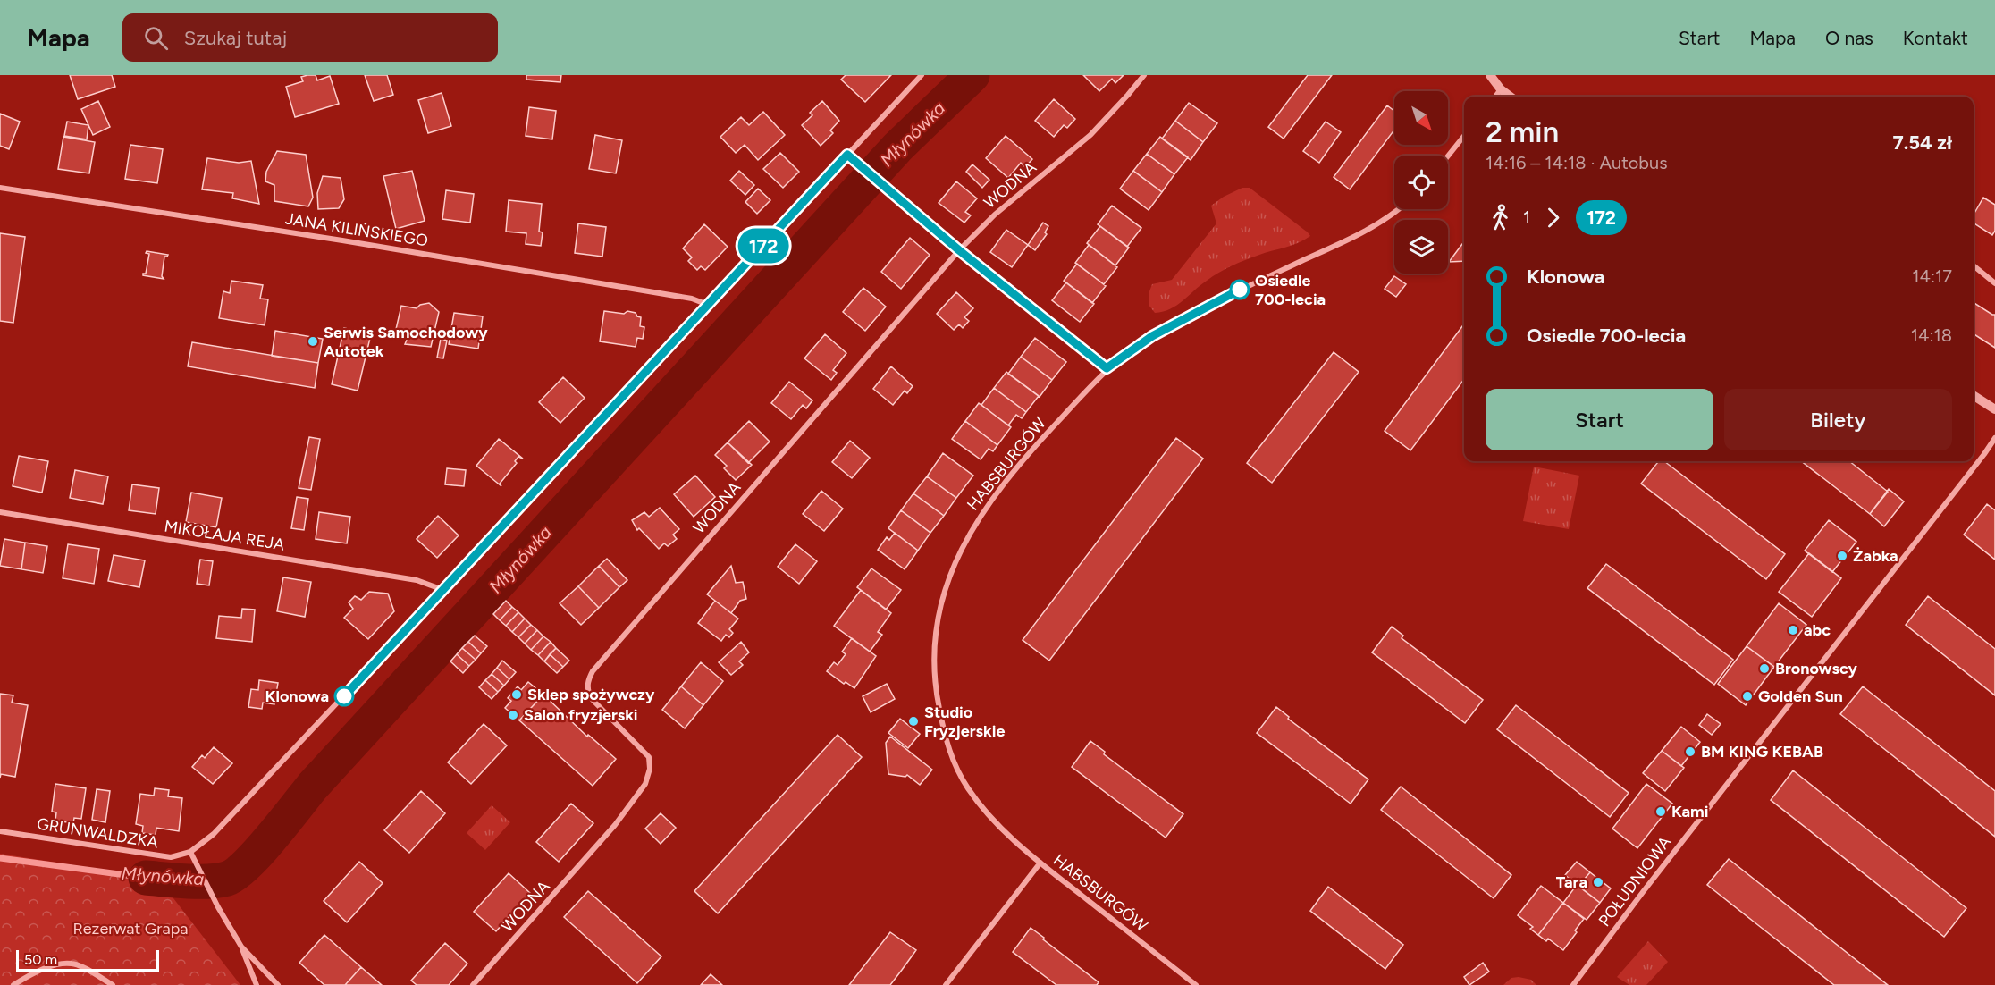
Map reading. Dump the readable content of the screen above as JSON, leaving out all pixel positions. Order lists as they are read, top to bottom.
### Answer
{
  "streets": {
    "street": [
      "WODNA",
      "JANA KILIŃSKIEGO",
      "HABSBURGÓW",
      "MIKOŁAJA REJA",
      "GRUNWALDZKA",
      "POŁUDNIOWA"
    ]
  },
  "water": ["Młynówka"],
  "parks": ["Rezerwat Grapa"],
  "places": [
    "Osiedle 700-lecia",
    "Serwis Samochodowy Autotek",
    "Żabka",
    "abc",
    "Bronowscy",
    "Sklep spożywczy",
    "Klonowa",
    "Golden Sun",
    "Salon fryzjerski",
    "Studio Fryzjerskie",
    "BM KING KEBAB",
    "Kami",
    "Tara"
  ],
  "lines": ["bus line 172"],
  "scale_bar": "50 m",
  "north": "bottom right",
  "page": {
    "header": "Mapa",
    "search": "Szukaj tutaj",
    "nav": [
      "Start",
      "Mapa",
      "O nas",
      "Kontakt"
    ],
    "on_map": "172",
    "heading": ["2 min", "14:16 – 14:18 · Autobus", "7.54 zł"],
    "legs": ["1", "172"],
    "list": [
      {
        "name": "Klonowa",
        "value": "14:17"
      },
      {
        "name": "Osiedle 700-lecia",
        "value": "14:18"
      }
    ],
    "buttons": ["Start", "Bilety"],
    "scale": "50 m"
  }
}
